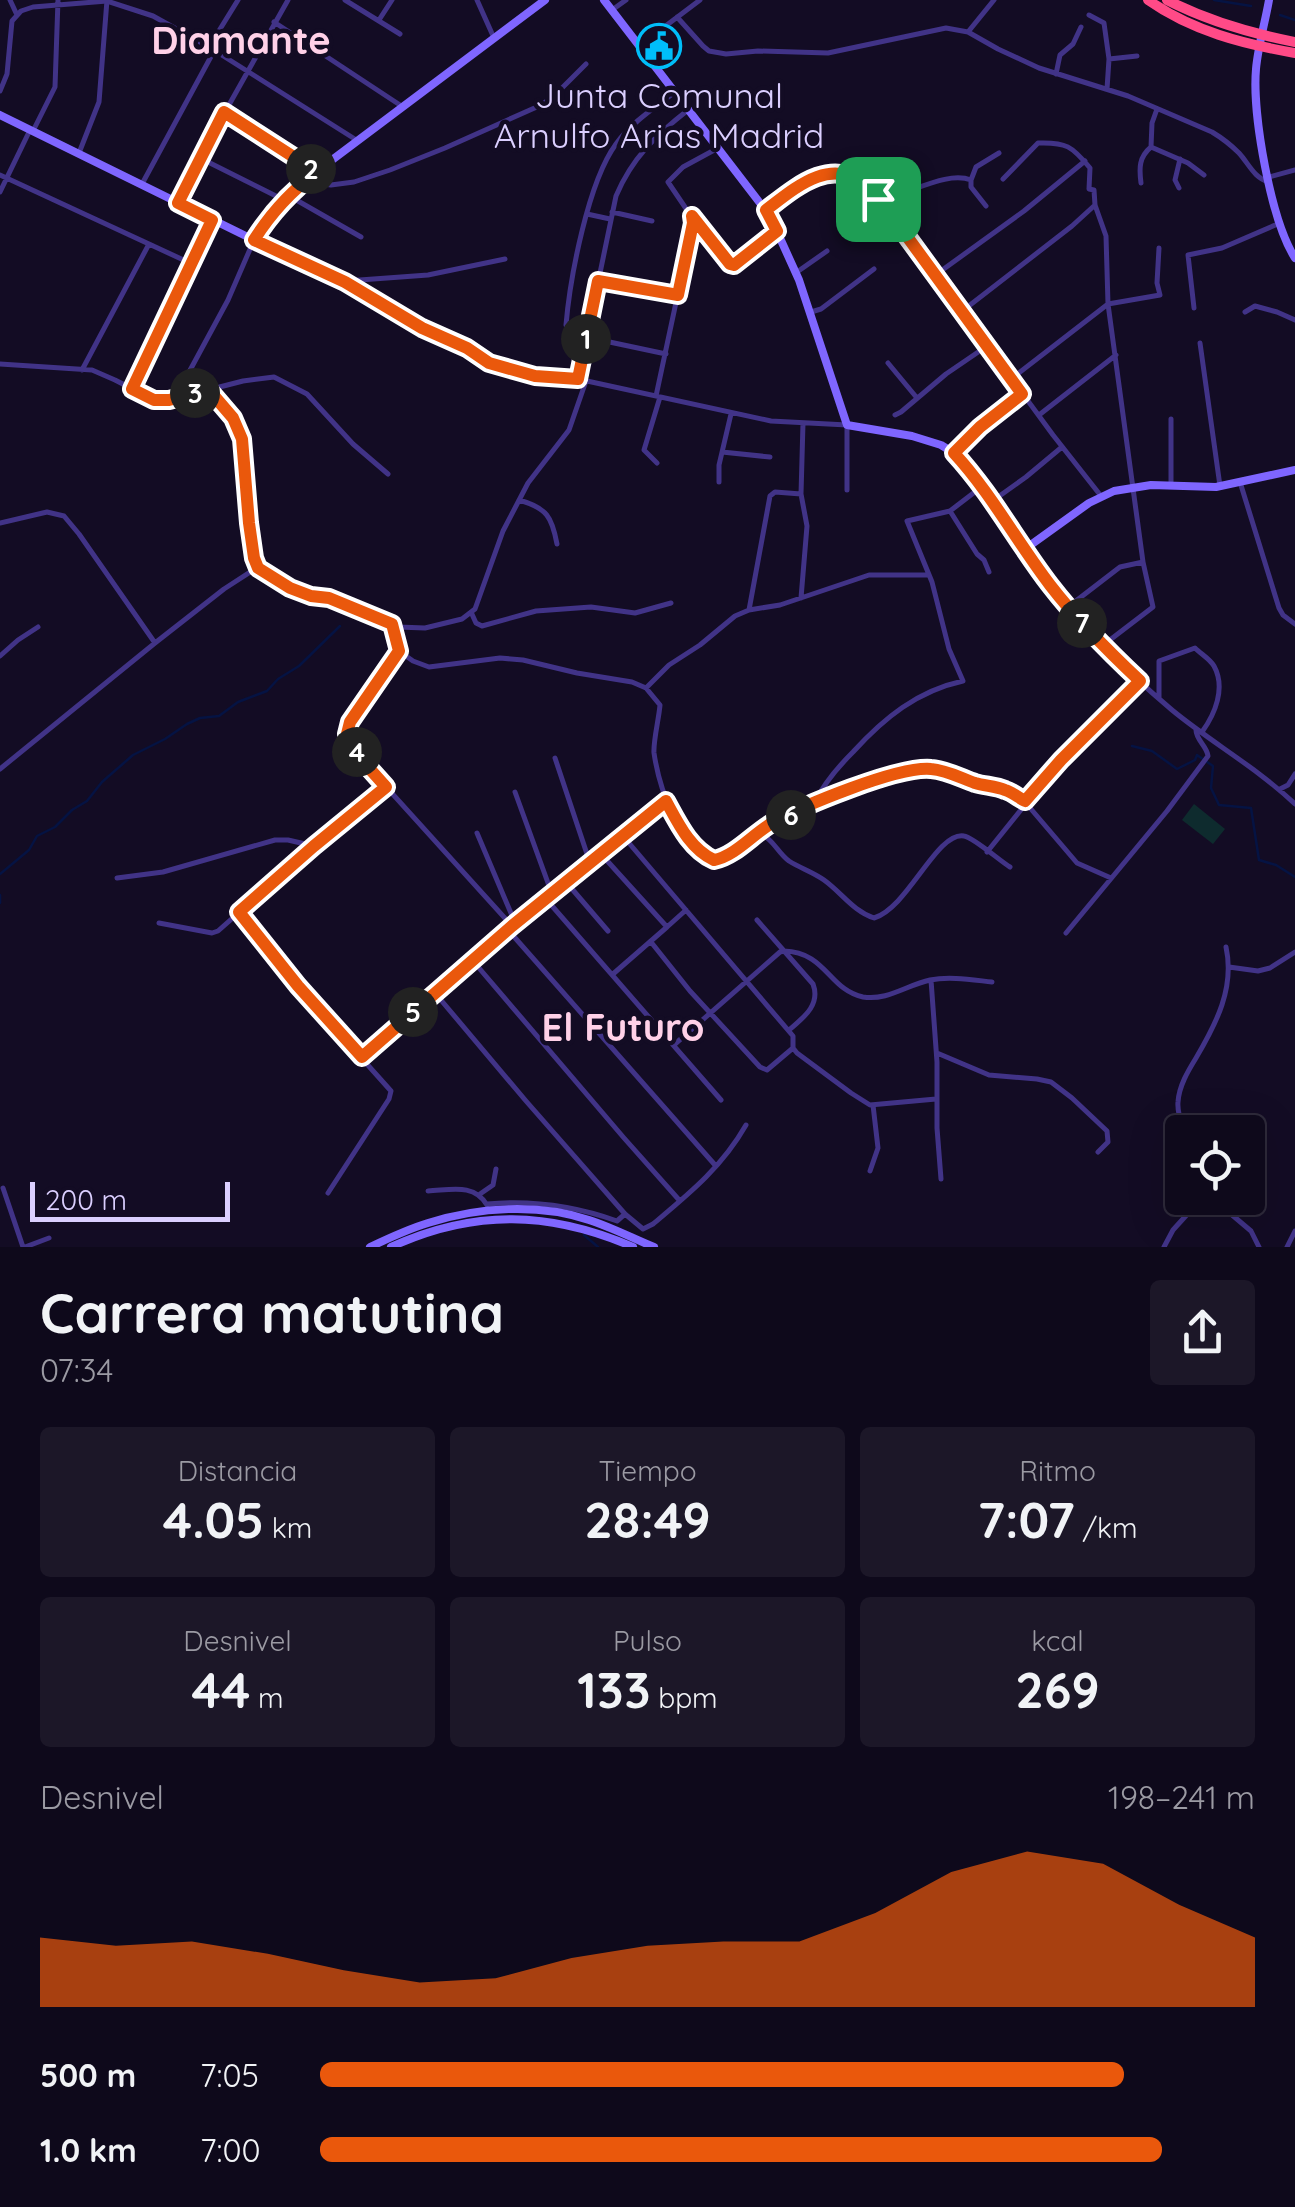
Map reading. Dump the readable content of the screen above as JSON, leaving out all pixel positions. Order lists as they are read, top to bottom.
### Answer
{
  "districts": ["Diamante", "El Futuro"],
  "places": {
    "public building": ["Junta Comunal Arnulfo Arias Madrid"]
  },
  "scale_bar": "200 m",
  "page": {
    "pins": [
      "2",
      "1",
      "3",
      "7",
      "4",
      "6",
      "5"
    ],
    "scale": "200 m",
    "heading": ["Carrera matutina", "07:34"],
    "stats": [
      ["Distancia", "4.05 km"],
      ["Tiempo", "28:49"],
      ["Ritmo", "7:07 /km"],
      ["Desnivel", "44 m"],
      ["Pulso", "133 bpm"],
      ["kcal", "269"]
    ],
    "chart": ["Desnivel", "198–241 m"],
    "list": [
      {
        "name": "500 m",
        "note": "7:05"
      },
      {
        "name": "1.0 km",
        "note": "7:00"
      }
    ]
  }
}
